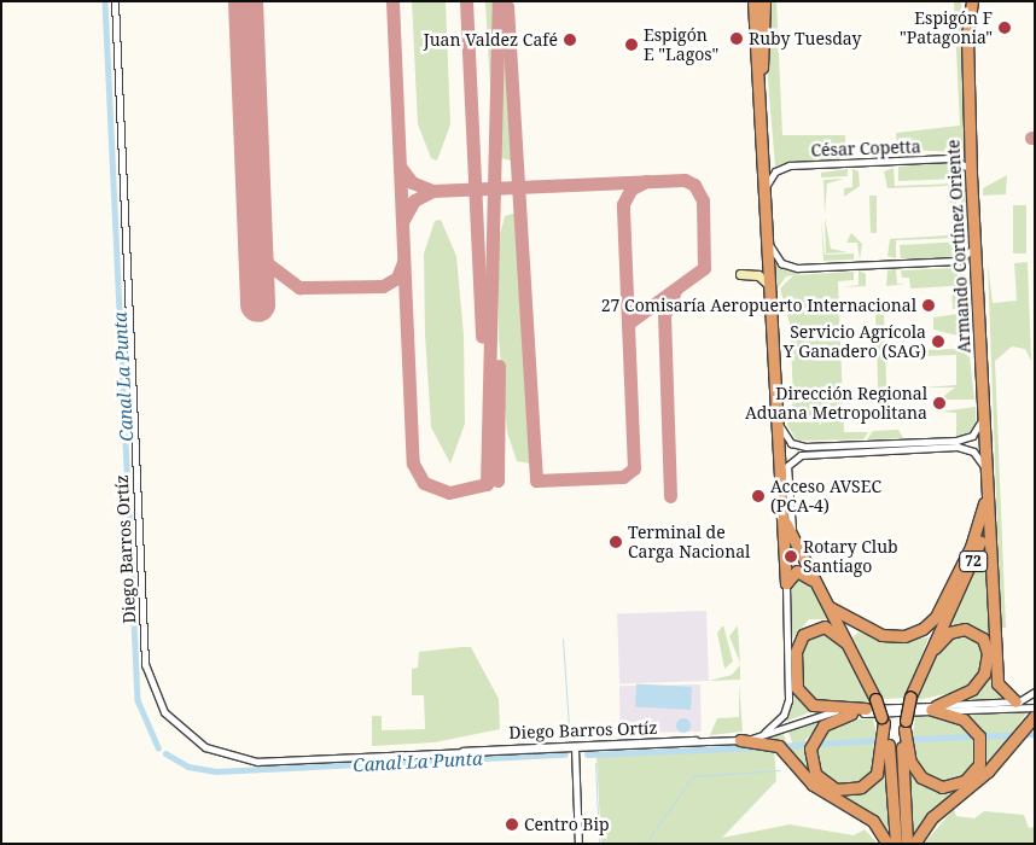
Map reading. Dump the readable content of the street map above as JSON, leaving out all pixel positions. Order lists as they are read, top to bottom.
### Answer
{
  "streets": {
    "highway": ["Armando Cortínez Oriente", "72"],
    "street": ["César Copetta", "Diego Barros Ortíz"]
  },
  "crossings": [
    ["César Copetta", "Armando Cortínez Oriente"],
    ["Armando Cortínez Oriente", "72"]
  ],
  "water": ["Canal La Punta"],
  "places": [
    "Espigón F \"Patagonia\"",
    "Ruby Tuesday",
    "Juan Valdez Café",
    "Espigón E \"Lagos\"",
    "27 Comisaría Aeropuerto Internacional",
    "Servicio Agrícola Y Ganadero (SAG)",
    "Dirección Regional Aduana Metropolitana",
    "Acceso AVSEC (PCA-4)",
    "Terminal de Carga Nacional",
    "Rotary Club Santiago",
    "Centro Bip"
  ]
}
